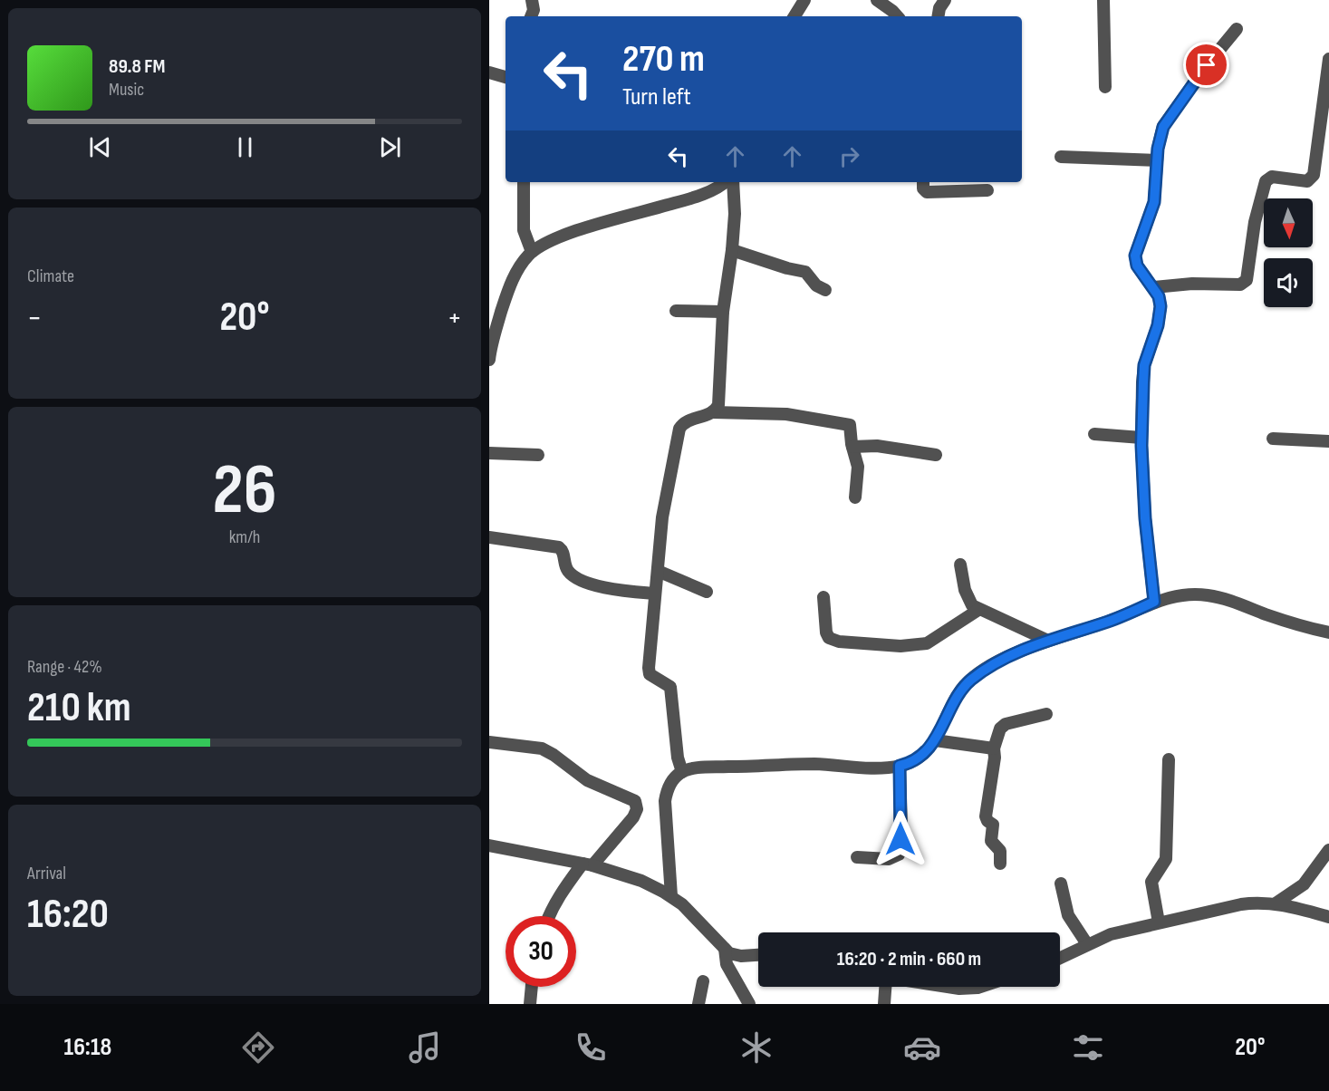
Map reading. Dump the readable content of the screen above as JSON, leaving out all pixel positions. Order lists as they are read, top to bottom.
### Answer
{
  "north": "bottom",
  "page": {
    "turn": ["270 m", "Turn left"],
    "song": ["89.8 FM", "Music"],
    "tile": [
      "Climate",
      ["26", "km/h"],
      ["Range · 42%", "210 km"],
      ["Arrival", "16:20"]
    ],
    "heat": ["−", "20°", "+"],
    "limit": "30",
    "trip": "16:20 · 2 min · 660 m",
    "tabs": ["16:18", "20°"]
  }
}
